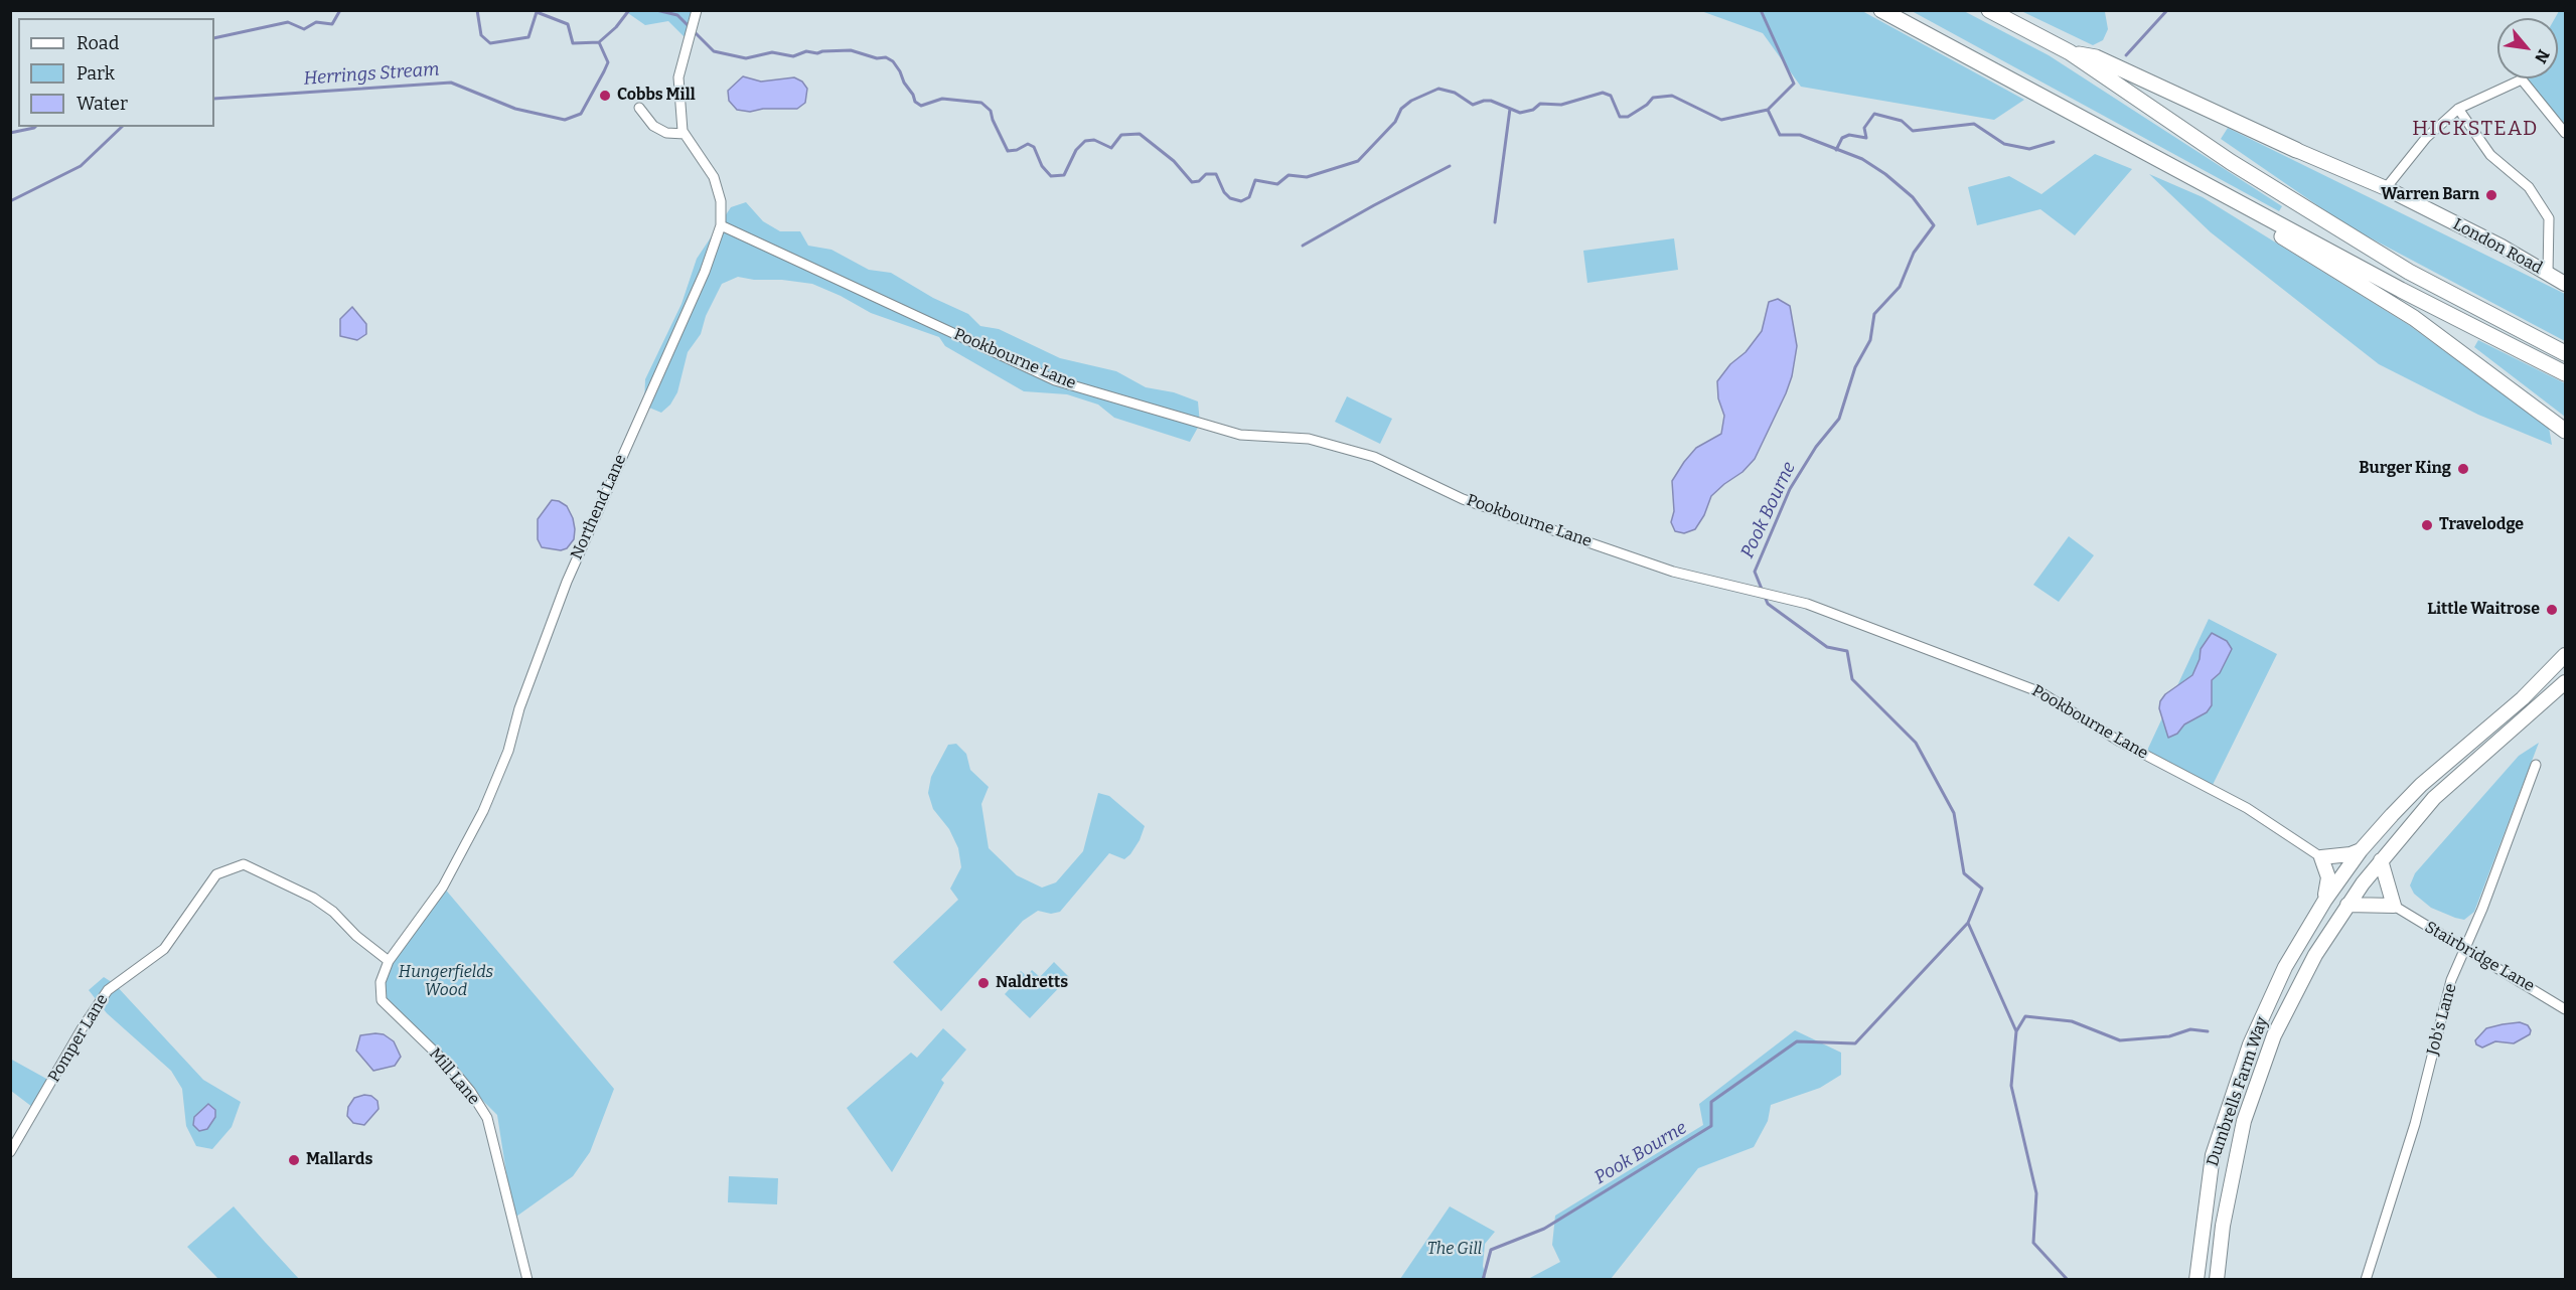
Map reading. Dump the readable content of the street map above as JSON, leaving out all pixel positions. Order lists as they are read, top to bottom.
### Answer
{
  "streets": {
    "main road": ["London Road", "Dumbrells Farm Way"],
    "street": [
      "Pookbourne Lane",
      "Northend Lane",
      "Stairbridge Lane",
      "Job's Lane",
      "Pomper Lane",
      "Mill Lane"
    ]
  },
  "crossings": [
    ["Pookbourne Lane", "Northend Lane"],
    ["Northend Lane", "Pomper Lane"],
    ["Northend Lane", "Mill Lane"],
    ["Stairbridge Lane", "Job's Lane"],
    ["Pomper Lane", "Mill Lane"]
  ],
  "districts": ["HICKSTEAD"],
  "water": ["Herrings Stream", "Pook Bourne"],
  "parks": ["Hungerfields Wood", "The Gill"],
  "places": [
    "Cobbs Mill",
    "Warren Barn",
    "Burger King",
    "Travelodge",
    "Little Waitrose",
    "Naldretts",
    "Mallards"
  ],
  "legend": ["Road", "Park", "Water"],
  "north": "bottom right"
}
